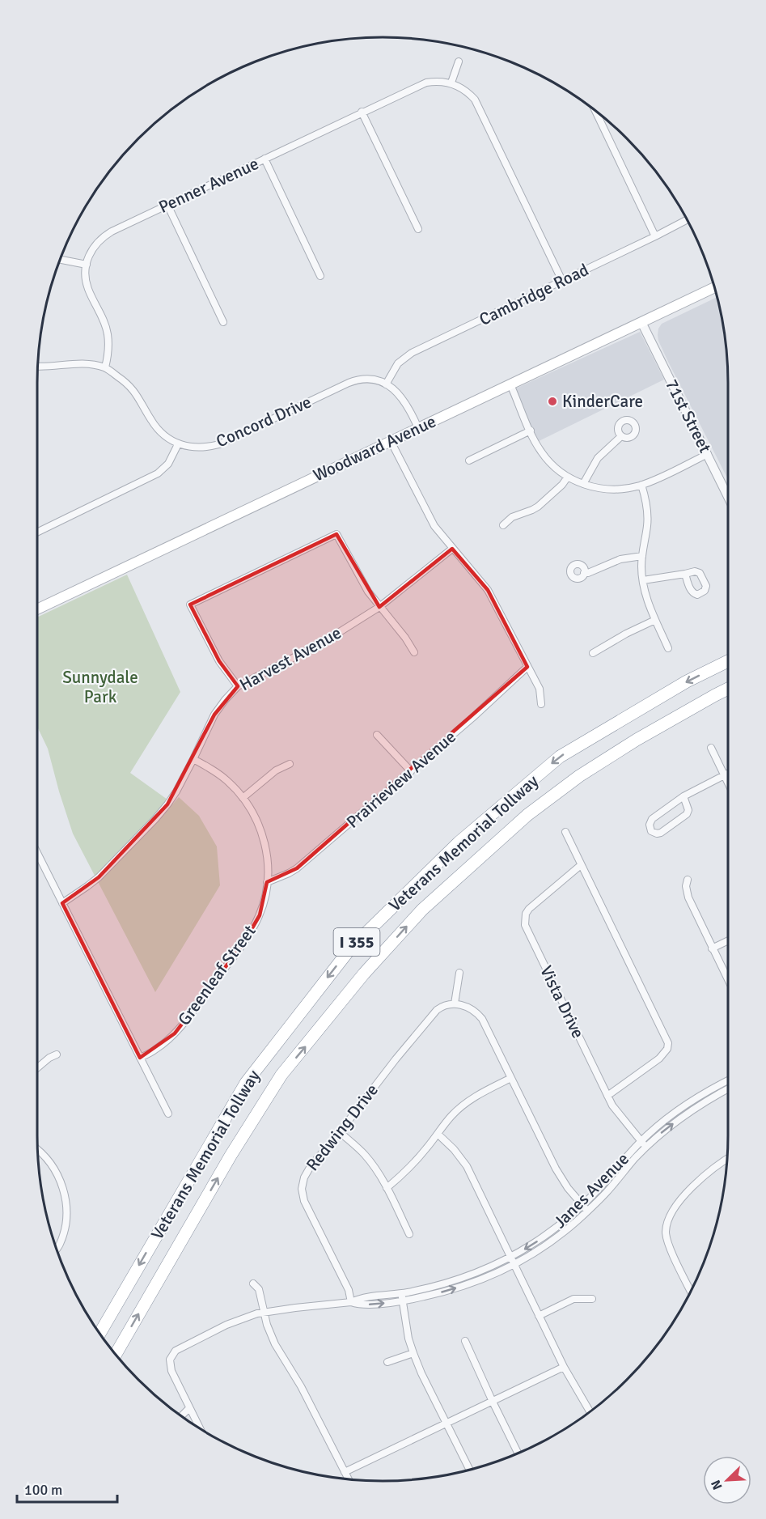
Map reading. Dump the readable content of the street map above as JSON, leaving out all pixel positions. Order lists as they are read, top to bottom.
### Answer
{
  "streets": {
    "highway": ["Veterans Memorial Tollway", "I 355"],
    "main road": ["Woodward Avenue"],
    "street": [
      "Penner Avenue",
      "Cambridge Road",
      "71st Street",
      "Concord Drive",
      "Harvest Avenue",
      "Prairieview Avenue",
      "Greenleaf Street",
      "Vista Drive",
      "Redwing Drive",
      "Janes Avenue"
    ]
  },
  "crossings": [
    ["Cambridge Road", "Concord Drive"],
    ["71st Street", "Woodward Avenue"],
    ["Harvest Avenue", "Greenleaf Street"],
    ["Prairieview Avenue", "Greenleaf Street"],
    ["Vista Drive", "Janes Avenue"],
    ["Redwing Drive", "Janes Avenue"]
  ],
  "parks": ["Sunnydale Park"],
  "places": ["KinderCare"],
  "scale_bar": "100 m",
  "north": "bottom left"
}
